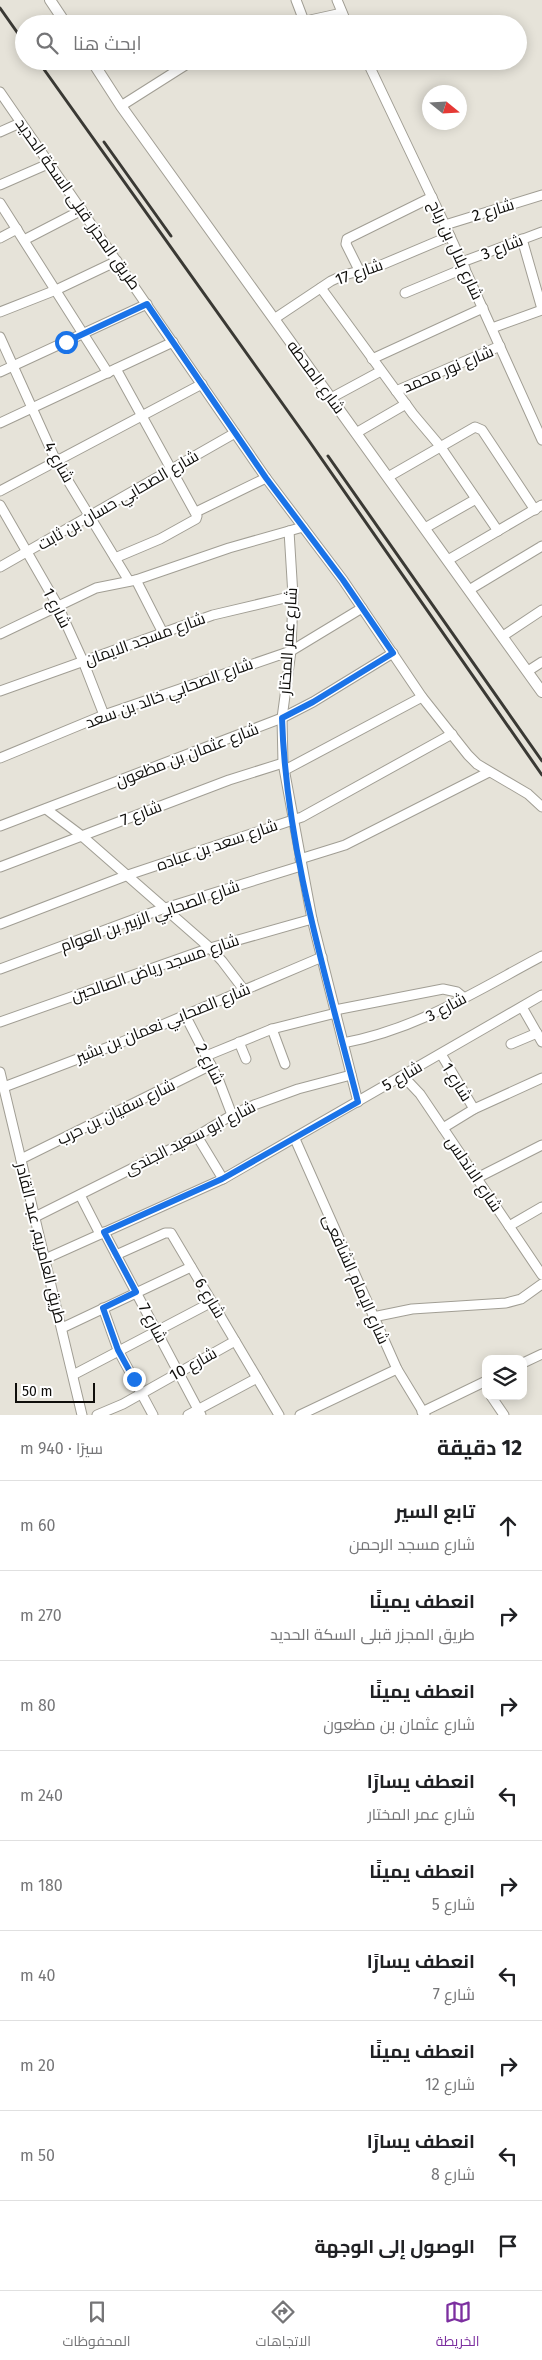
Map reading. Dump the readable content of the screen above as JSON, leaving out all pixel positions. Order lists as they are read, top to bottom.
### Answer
{
  "streets": {
    "street": [
      "طريق المجزر قبلى السكة الحديد",
      "شارع 2",
      "شارع 3",
      "شارع بلال بن رباح",
      "شارع 17",
      "شارع نور محمد",
      "شارع المحطه",
      "شارع 4",
      "شارع الصحابي حسان بن ثابت",
      "شارع 1",
      "شارع مسجد الايمان",
      "شارع عمر المختار",
      "شارع الصحابي خالد بن سعد",
      "شارع عثمان بن مظعون",
      "شارع 7",
      "شارع سعد بن عباده",
      "شارع الصحابي الزبير بن العوام",
      "شارع مسجد رياض الصالحين",
      "شارع الصحابي نعمان بن بشير",
      "شارع 5",
      "شارع سفيان بن حرب",
      "شارع ابو سعيد الجندى",
      "شارع الاندلس",
      "طريق العامريه, عبد القادر",
      "شارع الإمام الشافعى",
      "شارع 6",
      "شارع 10"
    ]
  },
  "crossings": [
    ["طريق المجزر قبلى السكة الحديد", "شارع الصحابي حسان بن ثابت"],
    ["طريق المجزر قبلى السكة الحديد", "شارع الصحابي خالد بن سعد"],
    ["طريق المجزر قبلى السكة الحديد", "شارع عثمان بن مظعون"],
    ["طريق المجزر قبلى السكة الحديد", "شارع 7"],
    ["طريق المجزر قبلى السكة الحديد", "شارع سعد بن عباده"],
    ["طريق المجزر قبلى السكة الحديد", "شارع الصحابي الزبير بن العوام"],
    ["شارع 2", "شارع بلال بن رباح"],
    ["شارع 2", "شارع الصحابي نعمان بن بشير"],
    ["شارع 2", "شارع سفيان بن حرب"],
    ["شارع 2", "شارع ابو سعيد الجندى"],
    ["شارع 3", "شارع بلال بن رباح"],
    ["شارع 3", "شارع عمر المختار"],
    ["شارع 3", "شارع سفيان بن حرب"],
    ["شارع بلال بن رباح", "شارع 17"],
    ["شارع بلال بن رباح", "شارع نور محمد"],
    ["شارع 17", "شارع المحطه"],
    ["شارع 4", "شارع الصحابي حسان بن ثابت"],
    ["شارع 4", "شارع مسجد الايمان"],
    ["شارع الصحابي حسان بن ثابت", "شارع 1"],
    ["شارع 1", "شارع مسجد الايمان"],
    ["شارع 1", "شارع الصحابي خالد بن سعد"],
    ["شارع 1", "شارع 5"],
    ["شارع مسجد الايمان", "شارع عمر المختار"],
    ["شارع عمر المختار", "شارع الصحابي خالد بن سعد"],
    ["شارع عمر المختار", "شارع عثمان بن مظعون"],
    ["شارع عمر المختار", "شارع 7"],
    ["شارع عمر المختار", "شارع سعد بن عباده"],
    ["شارع عمر المختار", "شارع الصحابي الزبير بن العوام"],
    ["شارع عمر المختار", "شارع مسجد رياض الصالحين"],
    ["شارع عمر المختار", "شارع الصحابي نعمان بن بشير"],
    ["شارع عمر المختار", "شارع 5"],
    ["شارع عمر المختار", "شارع سفيان بن حرب"],
    ["شارع عمر المختار", "شارع ابو سعيد الجندى"],
    ["شارع 7", "شارع 5"],
    ["شارع 7", "شارع ابو سعيد الجندى"],
    ["شارع 7", "شارع 6"],
    ["شارع 7", "شارع 10"],
    ["شارع الصحابي نعمان بن بشير", "طريق العامريه, عبد القادر"],
    ["شارع 5", "شارع الاندلس"],
    ["شارع 5", "طريق العامريه, عبد القادر"],
    ["شارع 5", "شارع الإمام الشافعى"],
    ["شارع سفيان بن حرب", "طريق العامريه, عبد القادر"],
    ["شارع ابو سعيد الجندى", "طريق العامريه, عبد القادر"],
    ["شارع 6", "شارع 10"]
  ],
  "scale_bar": "50 m",
  "north": "right",
  "page": {
    "search": "ابحث هنا",
    "scale": "50 m",
    "heading": ["12 دقيقة", "سيرًا · 940 m"],
    "list": [
      ["تابع السير", "شارع مسجد الرحمن", "60 m"],
      ["انعطف يمينًا", "طريق المجزر قبلى السكة الحديد", "270 m"],
      ["انعطف يمينًا", "شارع عثمان بن مظعون", "80 m"],
      ["انعطف يسارًا", "شارع عمر المختار", "240 m"],
      ["انعطف يمينًا", "شارع 5", "180 m"],
      ["انعطف يسارًا", "شارع 7", "40 m"],
      ["انعطف يمينًا", "شارع 12", "20 m"],
      ["انعطف يسارًا", "شارع 8", "50 m"],
      "الوصول إلى الوجهة"
    ],
    "nav": ["الخريطة", "الاتجاهات", "المحفوظات"]
  }
}
